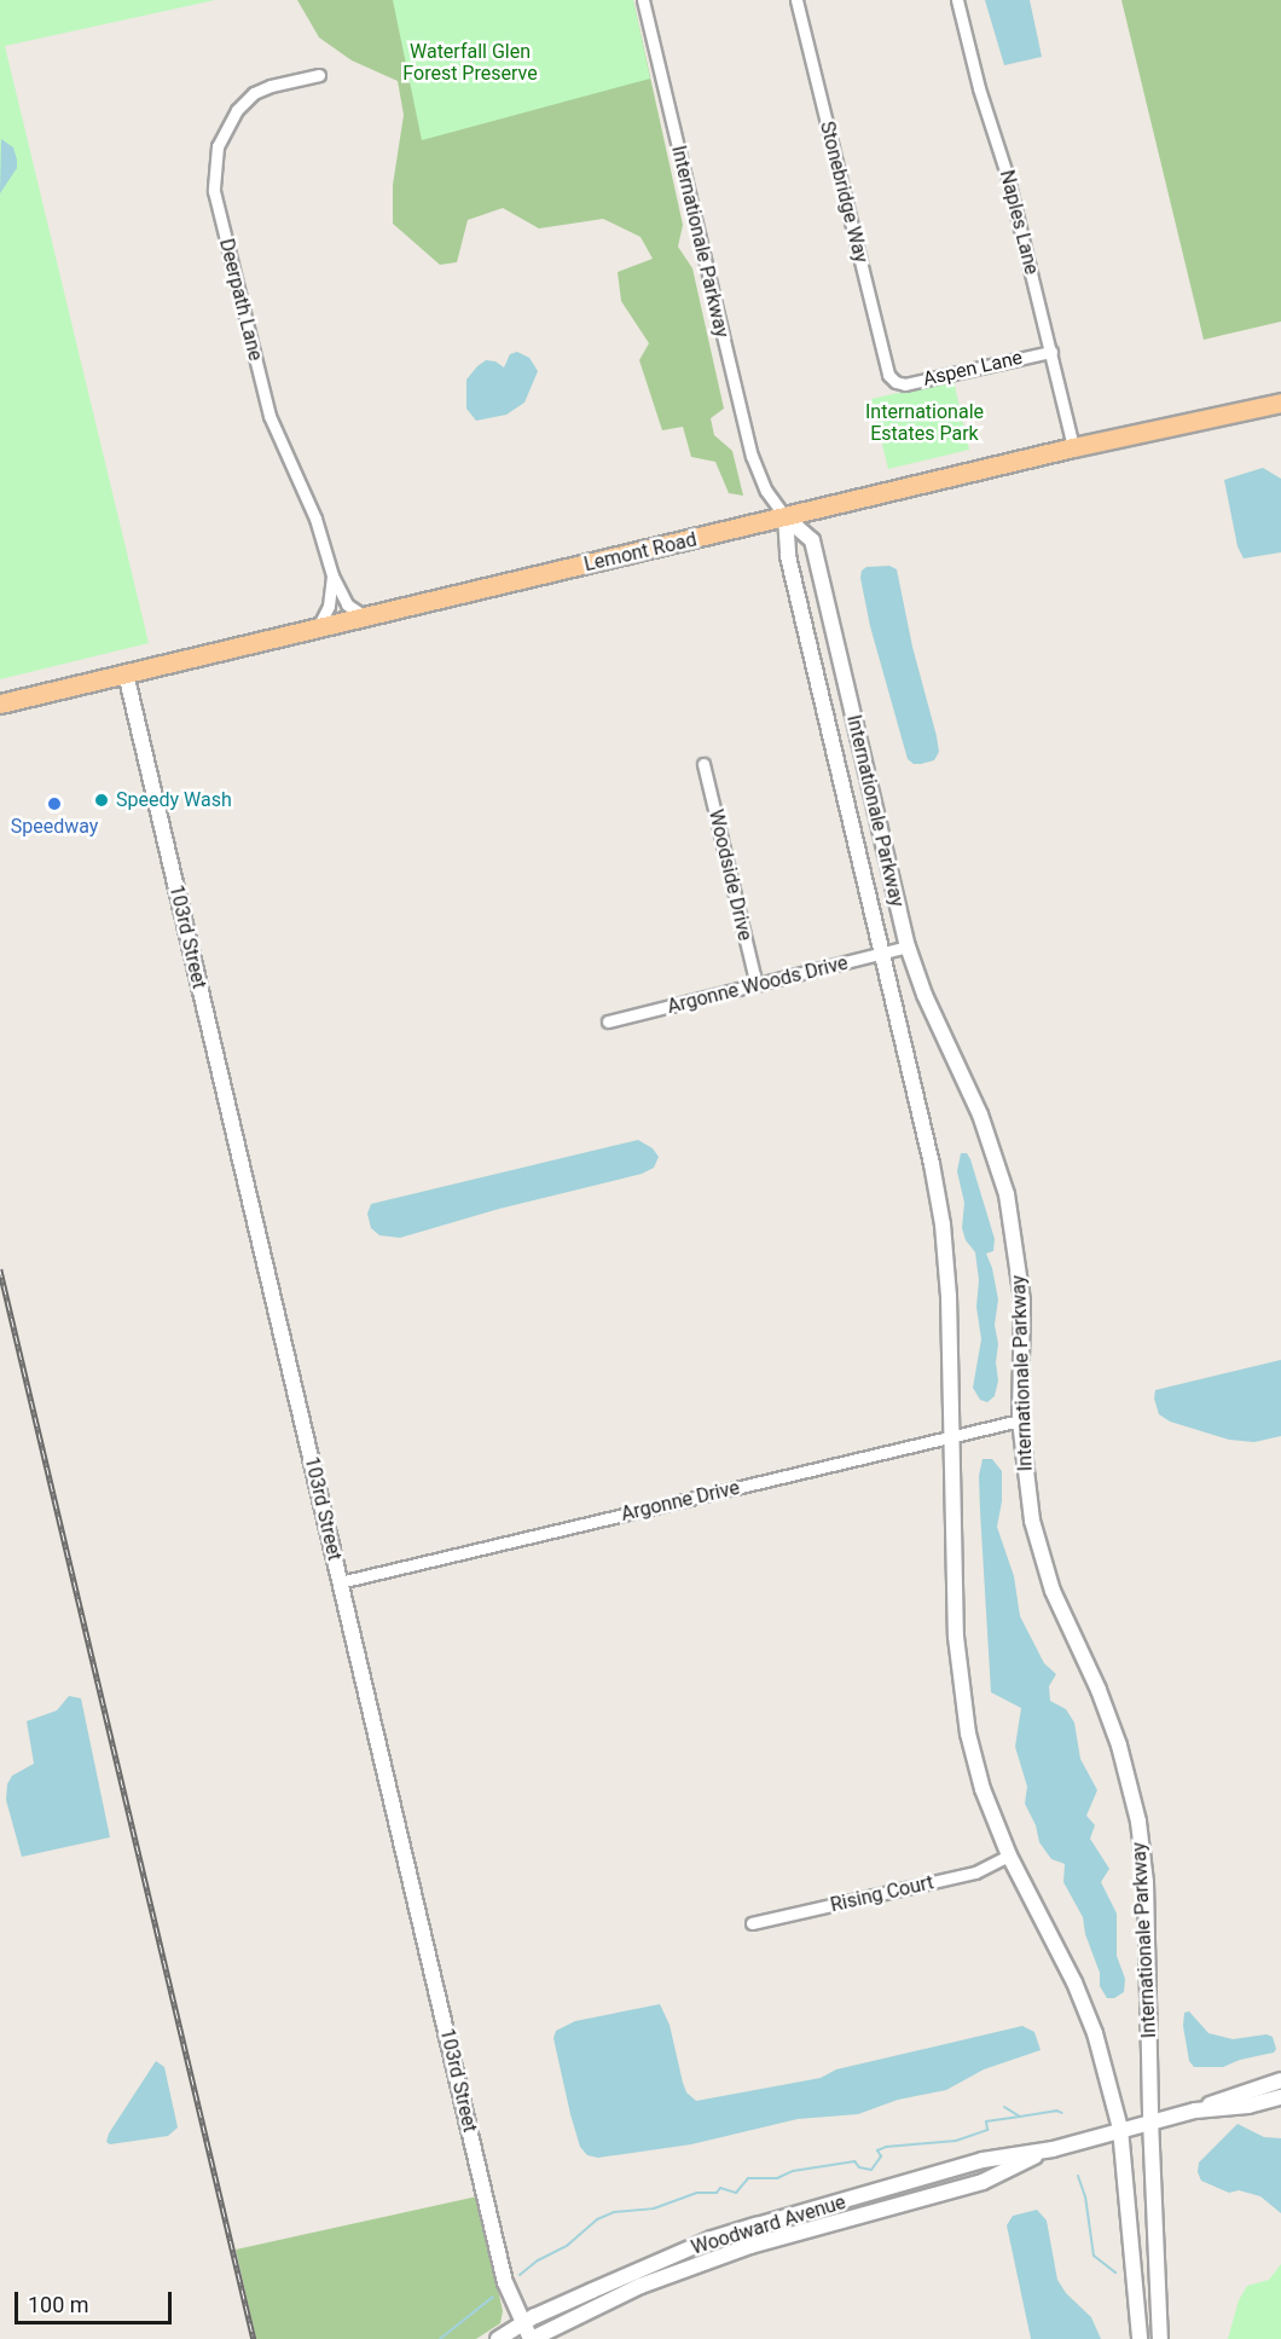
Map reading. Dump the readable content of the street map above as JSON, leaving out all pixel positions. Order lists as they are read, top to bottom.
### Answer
{
  "streets": {
    "main road": ["Lemont Road"],
    "street": [
      "Stonebridge Way",
      "Naples Lane",
      "Internationale Parkway",
      "Deerpath Lane",
      "Aspen Lane",
      "Woodside Drive",
      "103rd Street",
      "Argonne Woods Drive",
      "Argonne Drive",
      "Rising Court",
      "Woodward Avenue"
    ]
  },
  "crossings": [
    ["Stonebridge Way", "Aspen Lane"],
    ["Naples Lane", "Aspen Lane"],
    ["Naples Lane", "Lemont Road"],
    ["Internationale Parkway", "Lemont Road"],
    ["Internationale Parkway", "Argonne Woods Drive"],
    ["Internationale Parkway", "Argonne Drive"],
    ["Internationale Parkway", "Rising Court"],
    ["Internationale Parkway", "Woodward Avenue"],
    ["Deerpath Lane", "Lemont Road"],
    ["Lemont Road", "103rd Street"],
    ["Woodside Drive", "Argonne Woods Drive"],
    ["103rd Street", "Argonne Drive"],
    ["103rd Street", "Woodward Avenue"]
  ],
  "parks": ["Waterfall Glen Forest Preserve", "Internationale Estates Park"],
  "places": ["Speedy Wash", "Speedway"],
  "scale_bar": "100 m"
}
